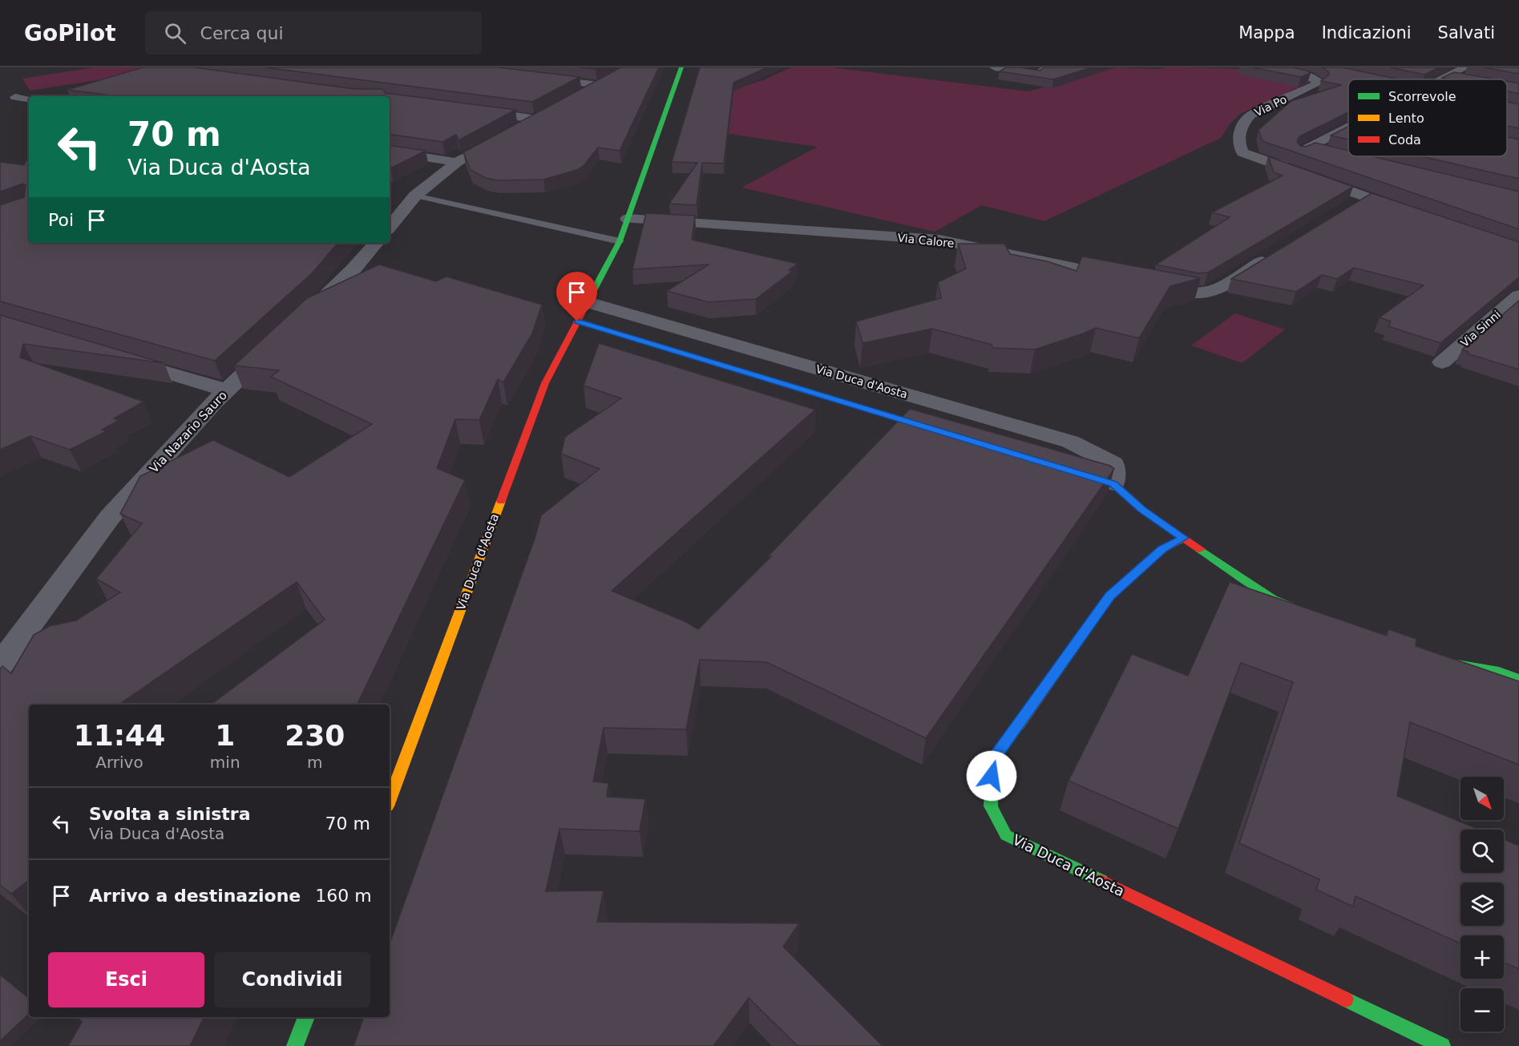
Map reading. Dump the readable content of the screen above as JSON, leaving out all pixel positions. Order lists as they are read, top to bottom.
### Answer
{
  "streets": {
    "street": [
      "Via Po",
      "Via Calore",
      "Via Sinni",
      "Via Duca d'Aosta",
      "Via Nazario Sauro"
    ]
  },
  "crossings": [
    ["Via Calore", "Via Duca d'Aosta"]
  ],
  "legend": ["Scorrevole", "Lento", "Coda"],
  "north": "bottom right",
  "page": {
    "header": "GoPilot",
    "search": "Cerca qui",
    "nav": ["Mappa", "Indicazioni", "Salvati"],
    "turn": ["70 m", "Via Duca d'Aosta"],
    "then": "Poi",
    "eta": [
      "11:44",
      "Arrivo",
      "1",
      "min",
      "230",
      "m"
    ],
    "map_buttons": ["+", "−"],
    "list": [
      {
        "name": "Svolta a sinistra",
        "note": "Via Duca d'Aosta",
        "value": "70 m"
      },
      {
        "name": "Arrivo a destinazione",
        "value": "160 m"
      }
    ],
    "buttons": ["Esci", "Condividi"]
  }
}
